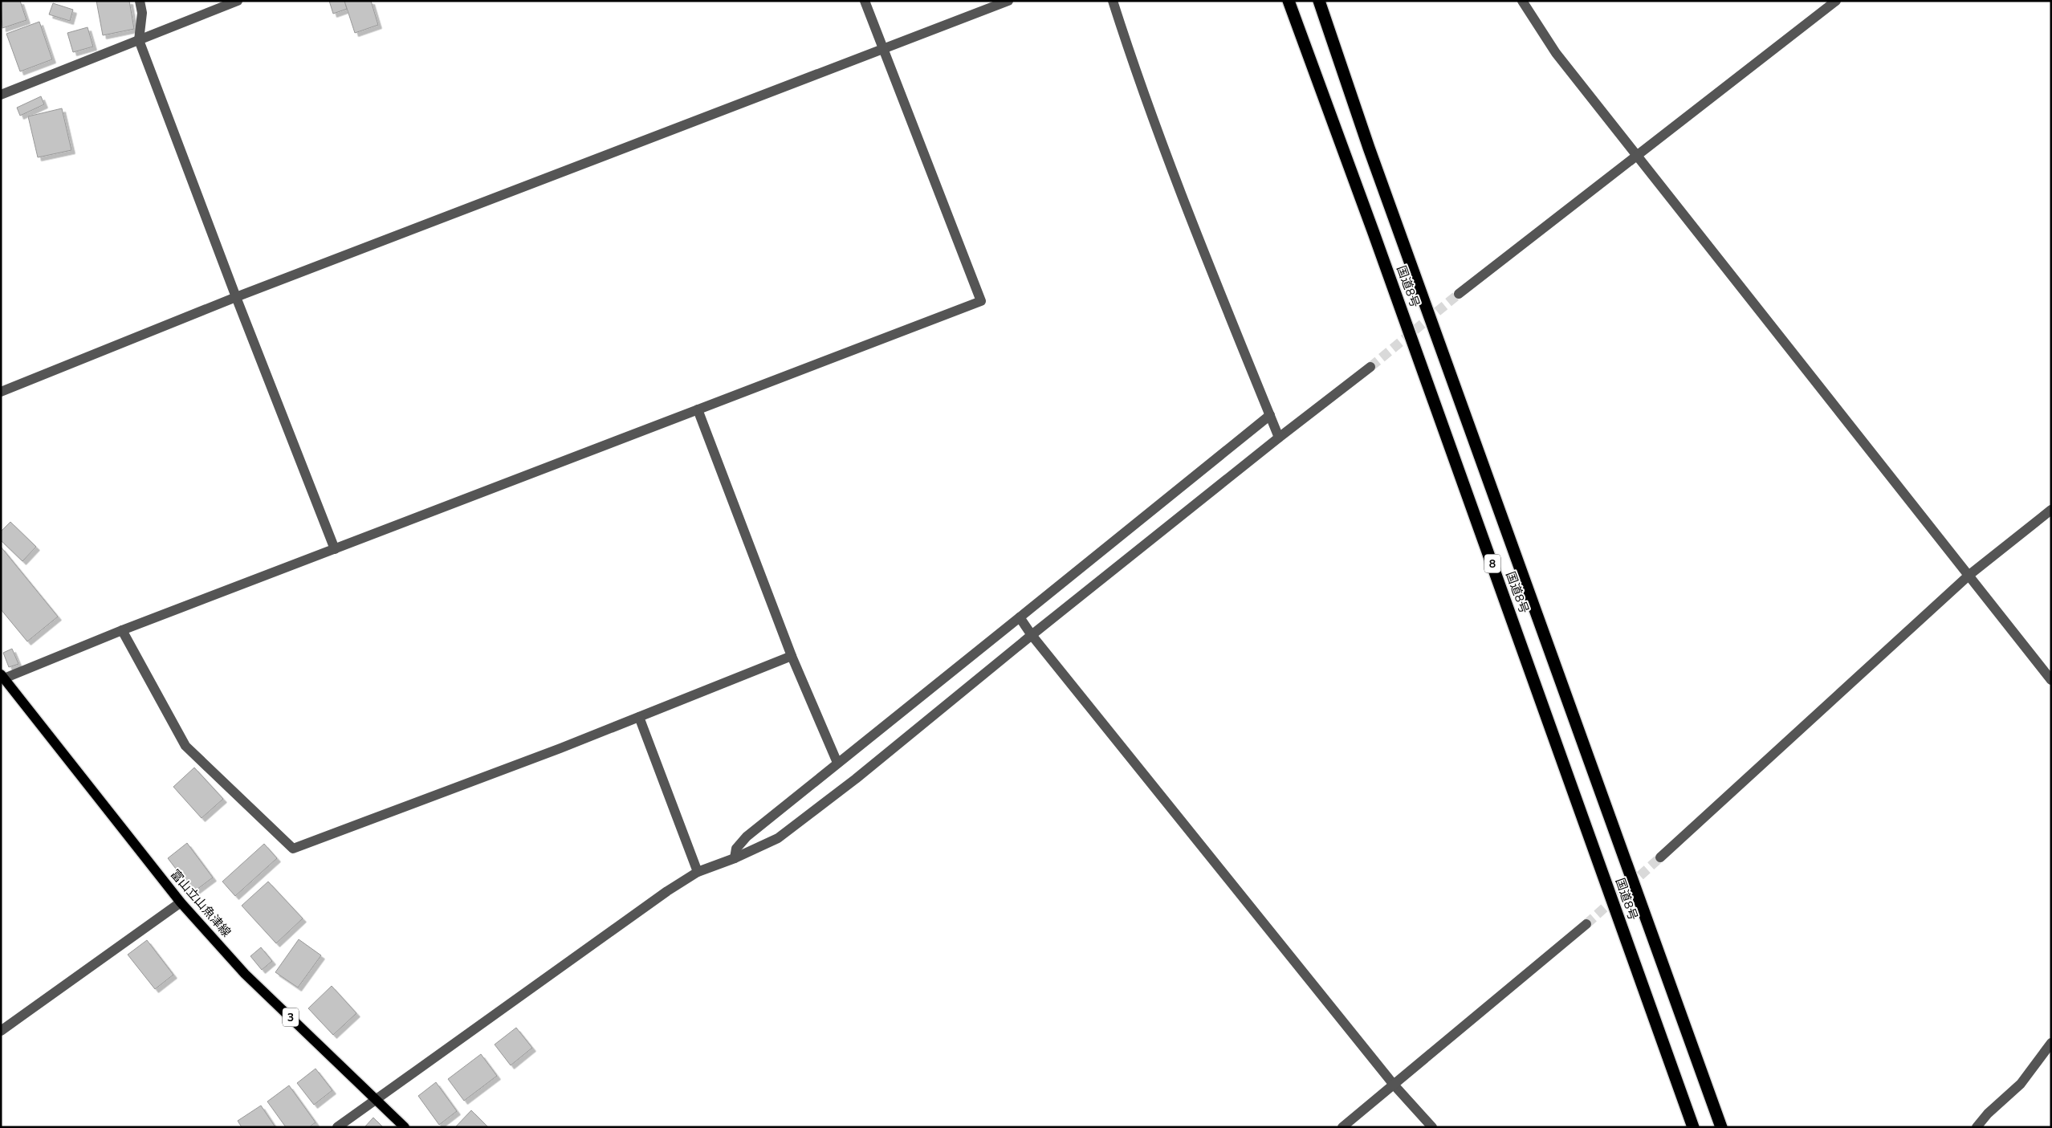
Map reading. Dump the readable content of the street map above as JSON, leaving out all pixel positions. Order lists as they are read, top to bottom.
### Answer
{
  "streets": {
    "highway": ["国道8号", "8"],
    "main road": ["富山立山魚津線", "3"]
  }
}
